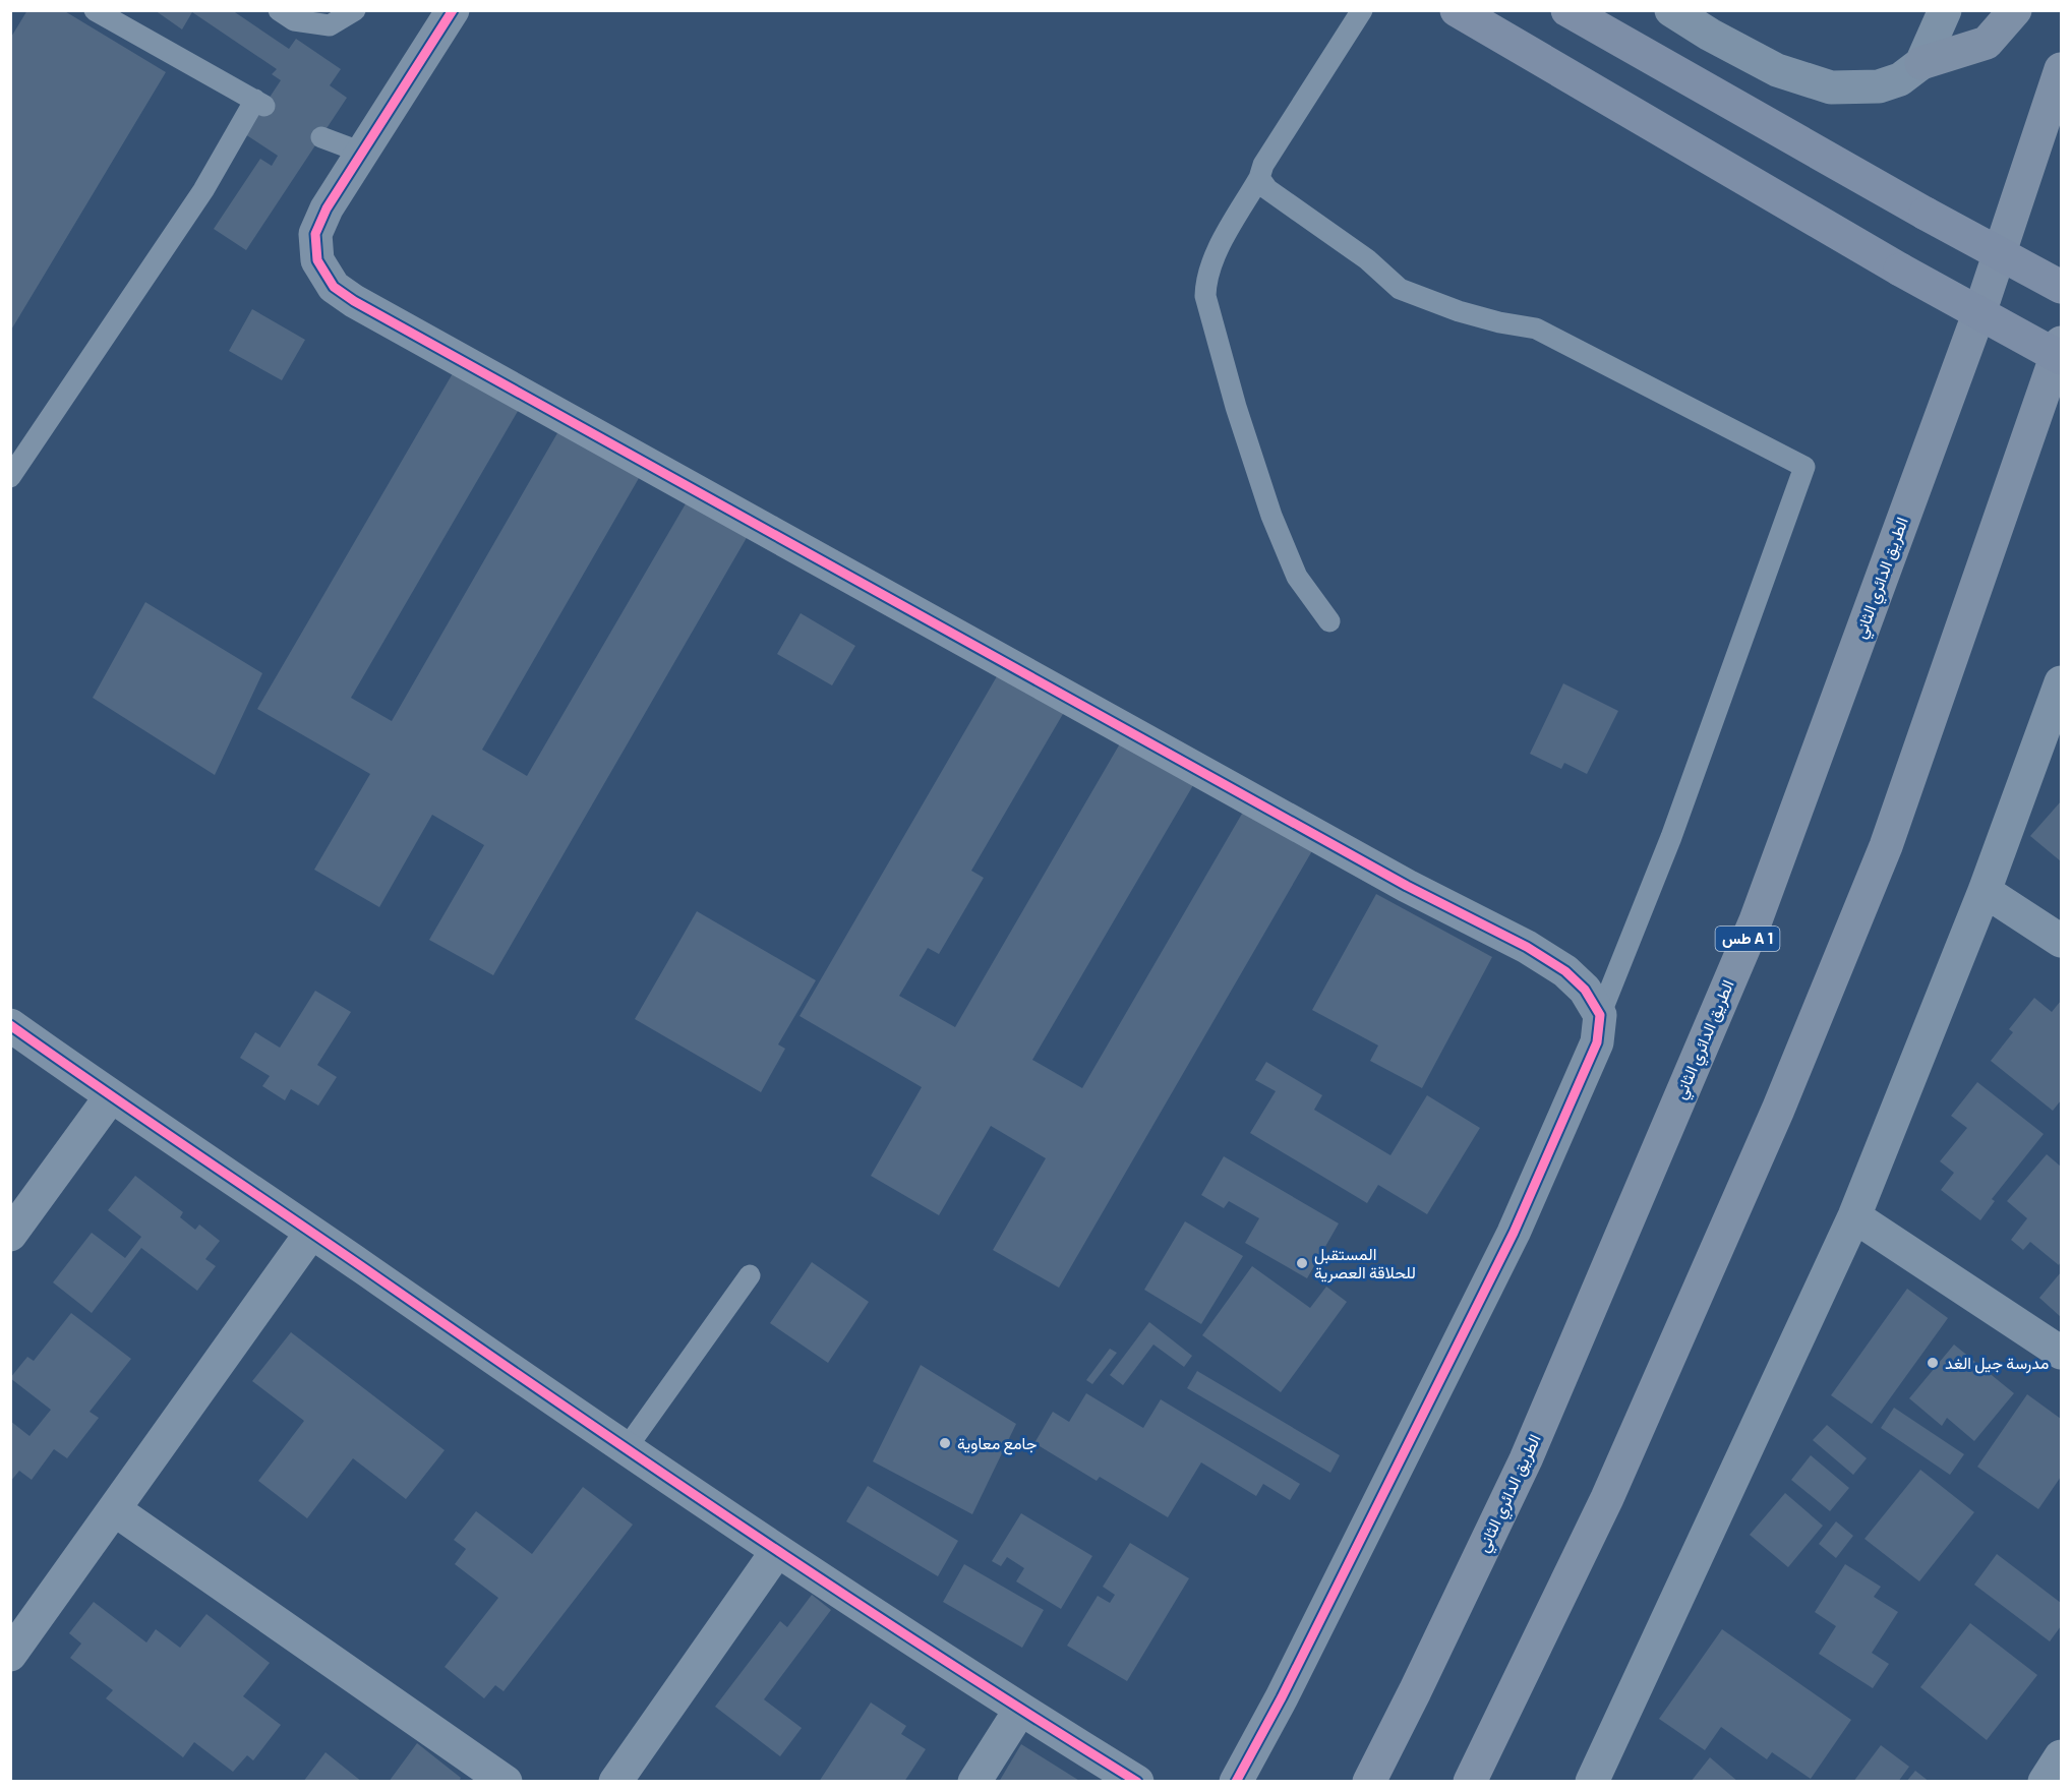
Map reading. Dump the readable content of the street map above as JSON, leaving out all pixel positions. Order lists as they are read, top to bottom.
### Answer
{
  "streets": {
    "highway": ["الطريق الدائري الثاني", "طس A 1"]
  },
  "places": ["المستقبل للحلاقة العصرية", "مدرسة جيل الغد", "جامع معاوية"]
}
